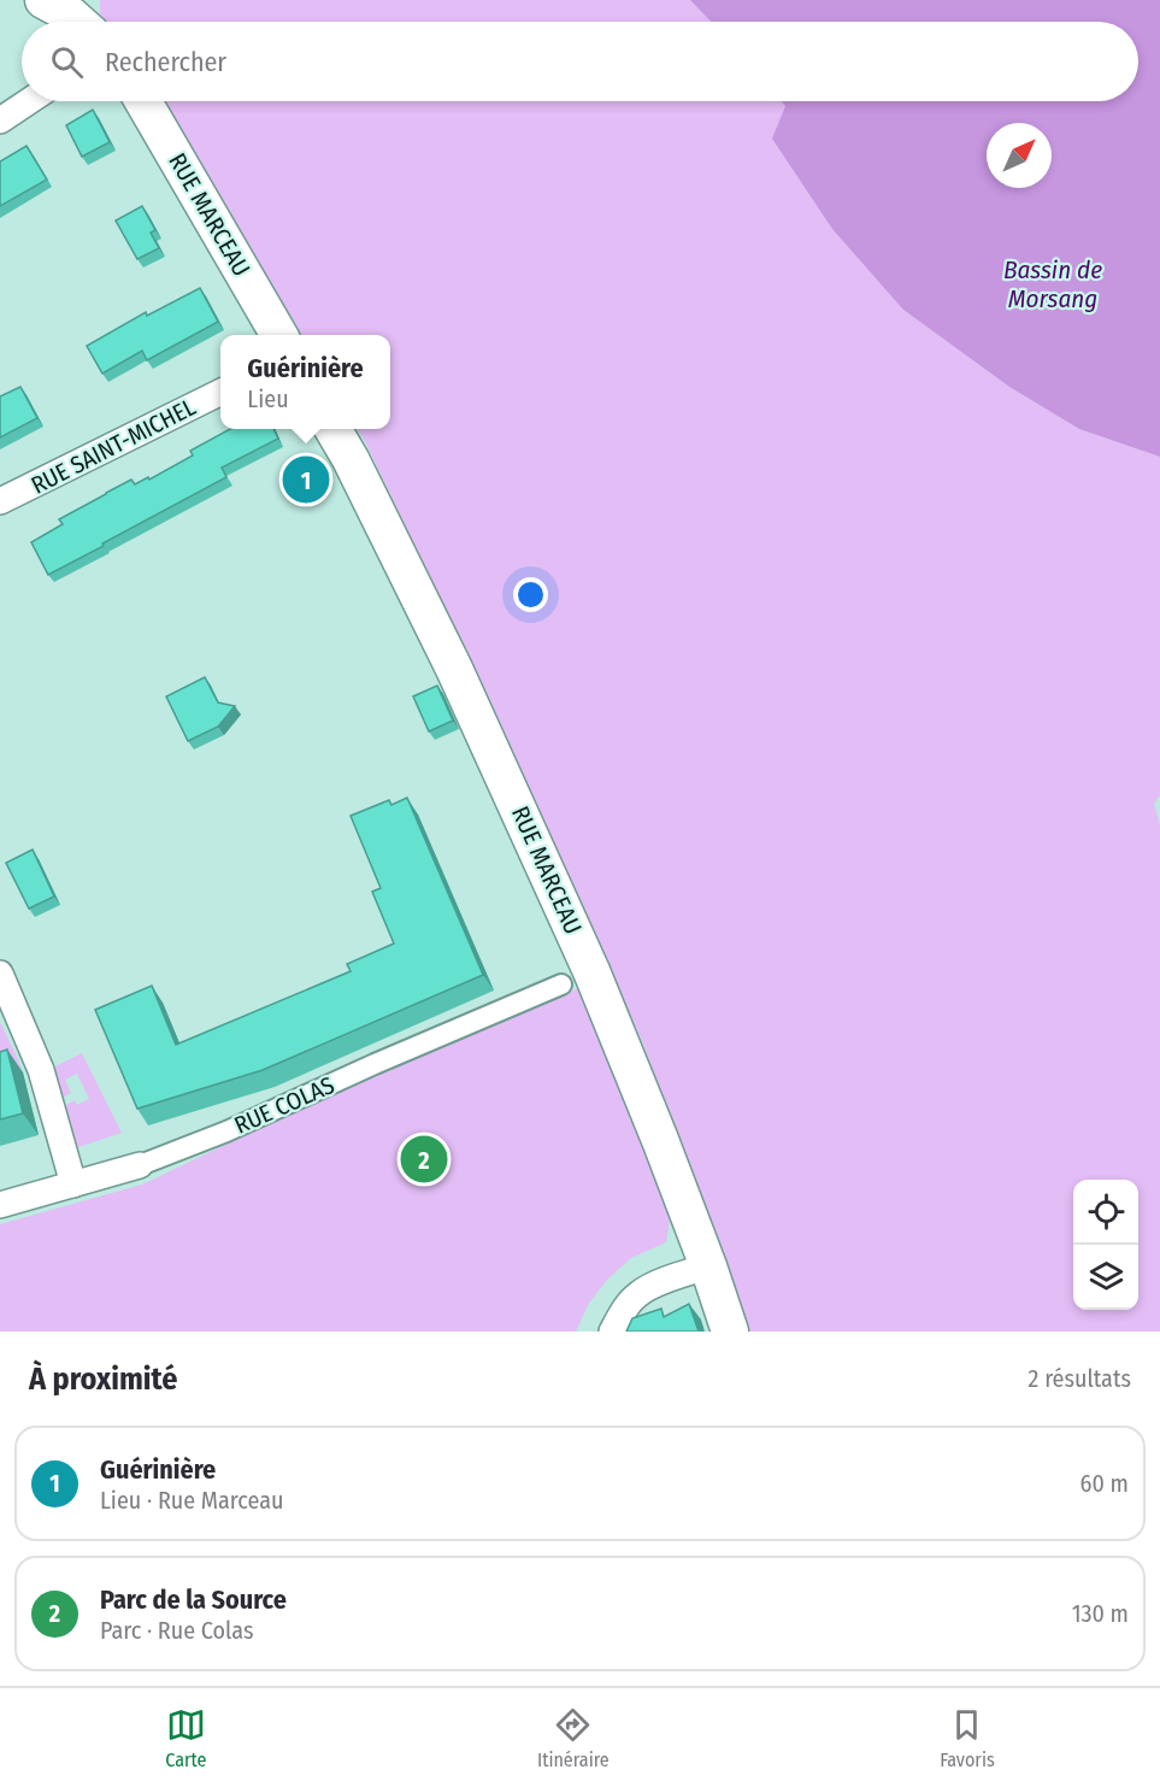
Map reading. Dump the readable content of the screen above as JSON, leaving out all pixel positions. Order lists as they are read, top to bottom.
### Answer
{
  "streets": {
    "main road": ["RUE MARCEAU"],
    "street": ["RUE SAINT-MICHEL", "RUE COLAS"]
  },
  "water": ["Bassin de Morsang"],
  "north": "top right",
  "page": {
    "search": "Rechercher",
    "popup": ["Guérinière", "Lieu"],
    "pins": ["1", "2"],
    "heading": ["À proximité", "2 résultats"],
    "list": [
      {
        "mark": "1",
        "name": "Guérinière",
        "note": "Lieu · Rue Marceau",
        "value": "60 m"
      },
      {
        "mark": "2",
        "name": "Parc de la Source",
        "note": "Parc · Rue Colas",
        "value": "130 m"
      }
    ],
    "nav": ["Carte", "Itinéraire", "Favoris"]
  }
}
